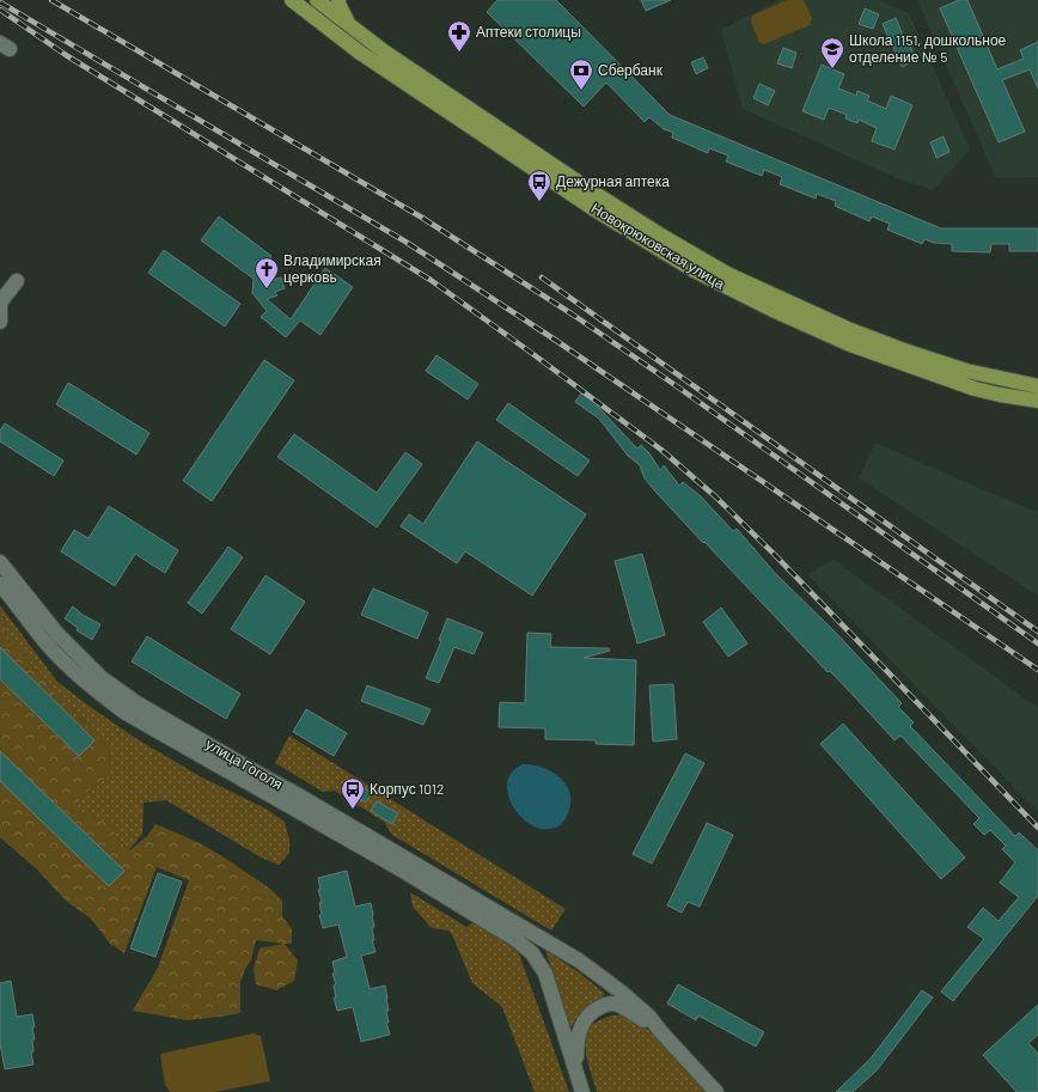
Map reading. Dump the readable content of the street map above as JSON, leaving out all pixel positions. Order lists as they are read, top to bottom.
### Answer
{
  "streets": {
    "main road": ["Новокрюковская улица"],
    "street": ["улица Гоголя"]
  },
  "places": {
    "pharmacy": ["Аптеки столицы"],
    "school or university": ["Школа 1151, дошкольное отделение № 5"],
    "bank": ["Сбербанк"],
    "bus stop": ["Дежурная аптека", "Корпус 1012"],
    "church": ["Владимирская церковь"]
  }
}
